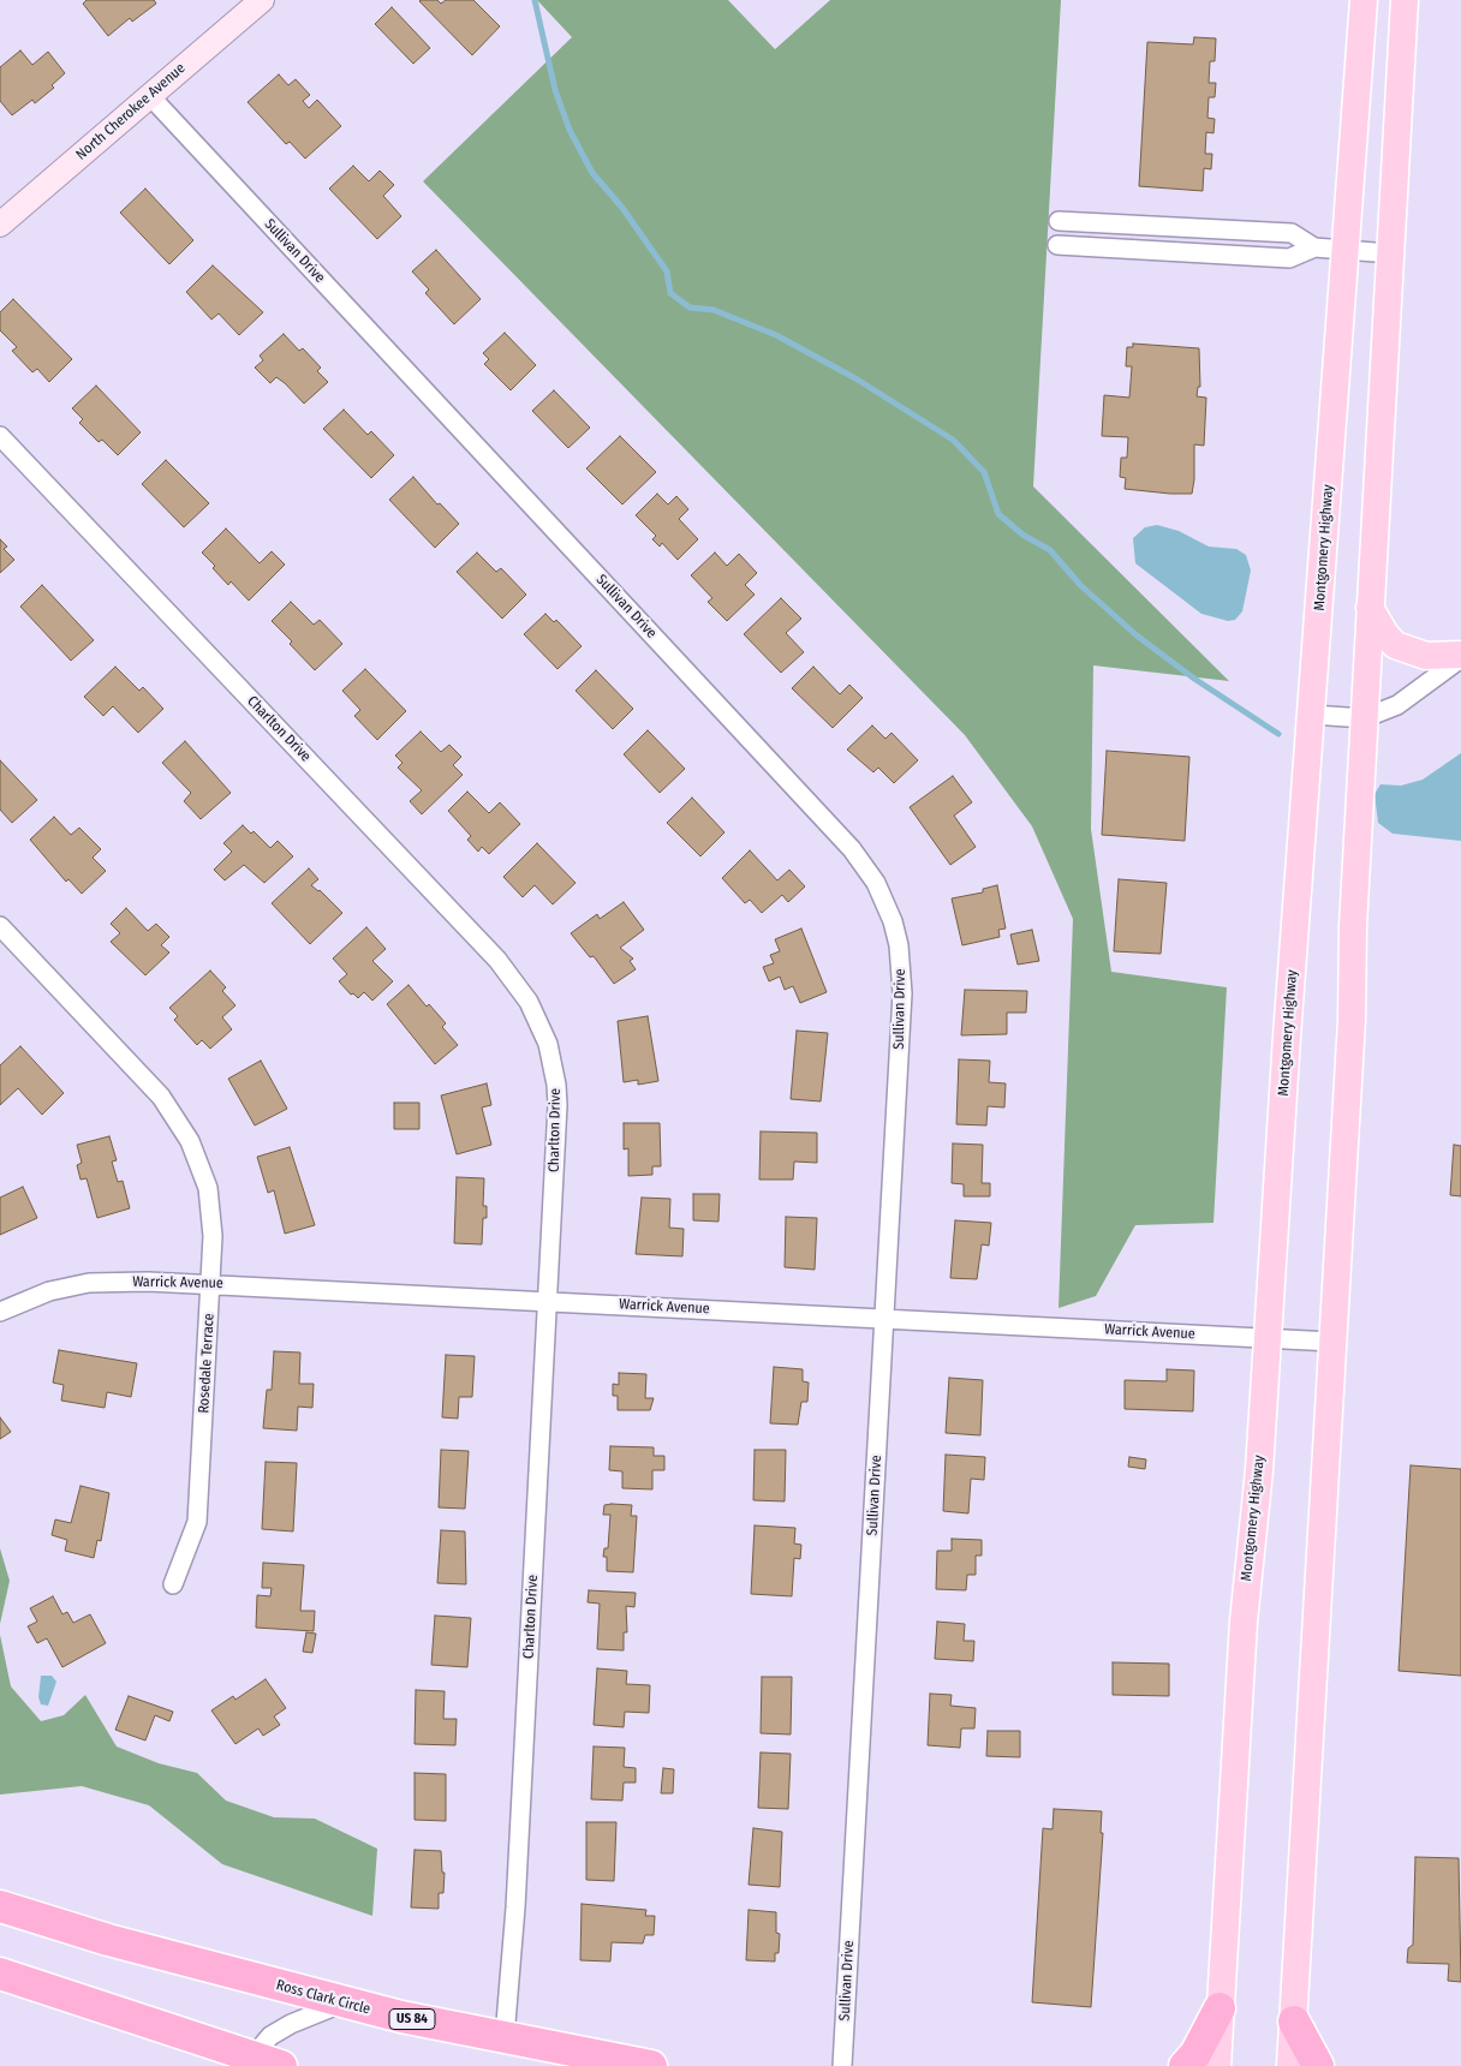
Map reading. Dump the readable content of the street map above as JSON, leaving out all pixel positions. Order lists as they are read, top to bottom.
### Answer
{
  "streets": {
    "highway": ["Ross Clark Circle", "US 84"],
    "main road": ["Montgomery Highway"],
    "street": [
      "North Cherokee Avenue",
      "Sullivan Drive",
      "Charlton Drive",
      "Warrick Avenue",
      "Rosedale Terrace"
    ]
  },
  "crossings": [
    ["North Cherokee Avenue", "Sullivan Drive"],
    ["Sullivan Drive", "Warrick Avenue"],
    ["Montgomery Highway", "Warrick Avenue"],
    ["Charlton Drive", "Warrick Avenue"],
    ["Charlton Drive", "Ross Clark Circle"],
    ["Warrick Avenue", "Rosedale Terrace"]
  ]
}
